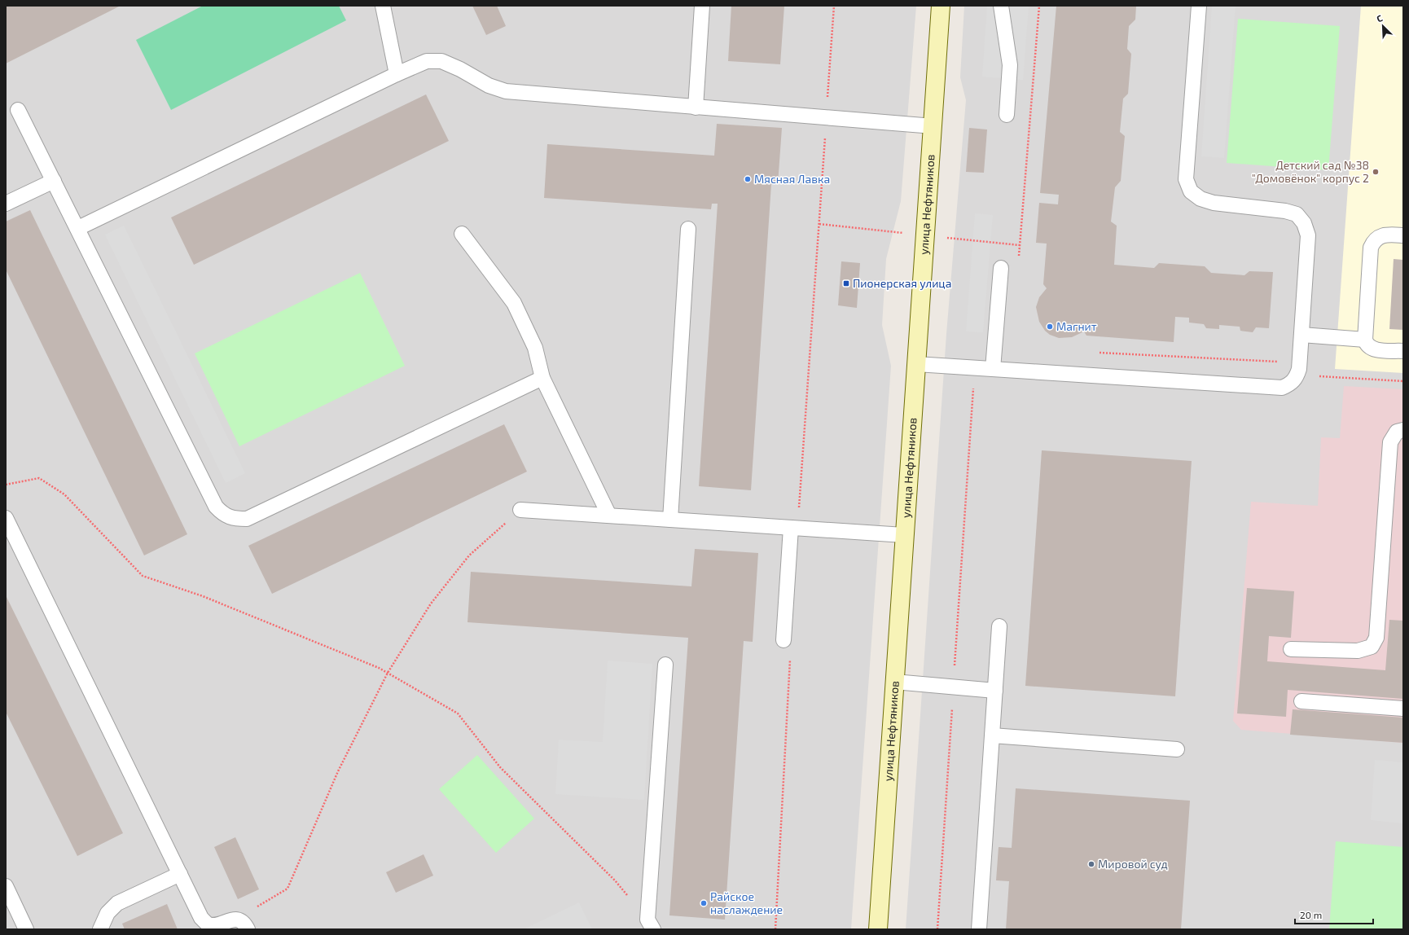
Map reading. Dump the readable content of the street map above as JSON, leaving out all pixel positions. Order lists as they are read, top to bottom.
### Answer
{
  "streets": {
    "main road": ["улица Нефтяников"]
  },
  "places": {
    "other": [
      "Детский сад №38 \"Домовёнок\" корпус 2",
      "Мясная Лавка",
      "Магнит",
      "Мировой суд",
      "Райское наслаждение"
    ],
    "transit": ["Пионерская улица"]
  },
  "scale_bar": "20 m",
  "north": "top left"
}
